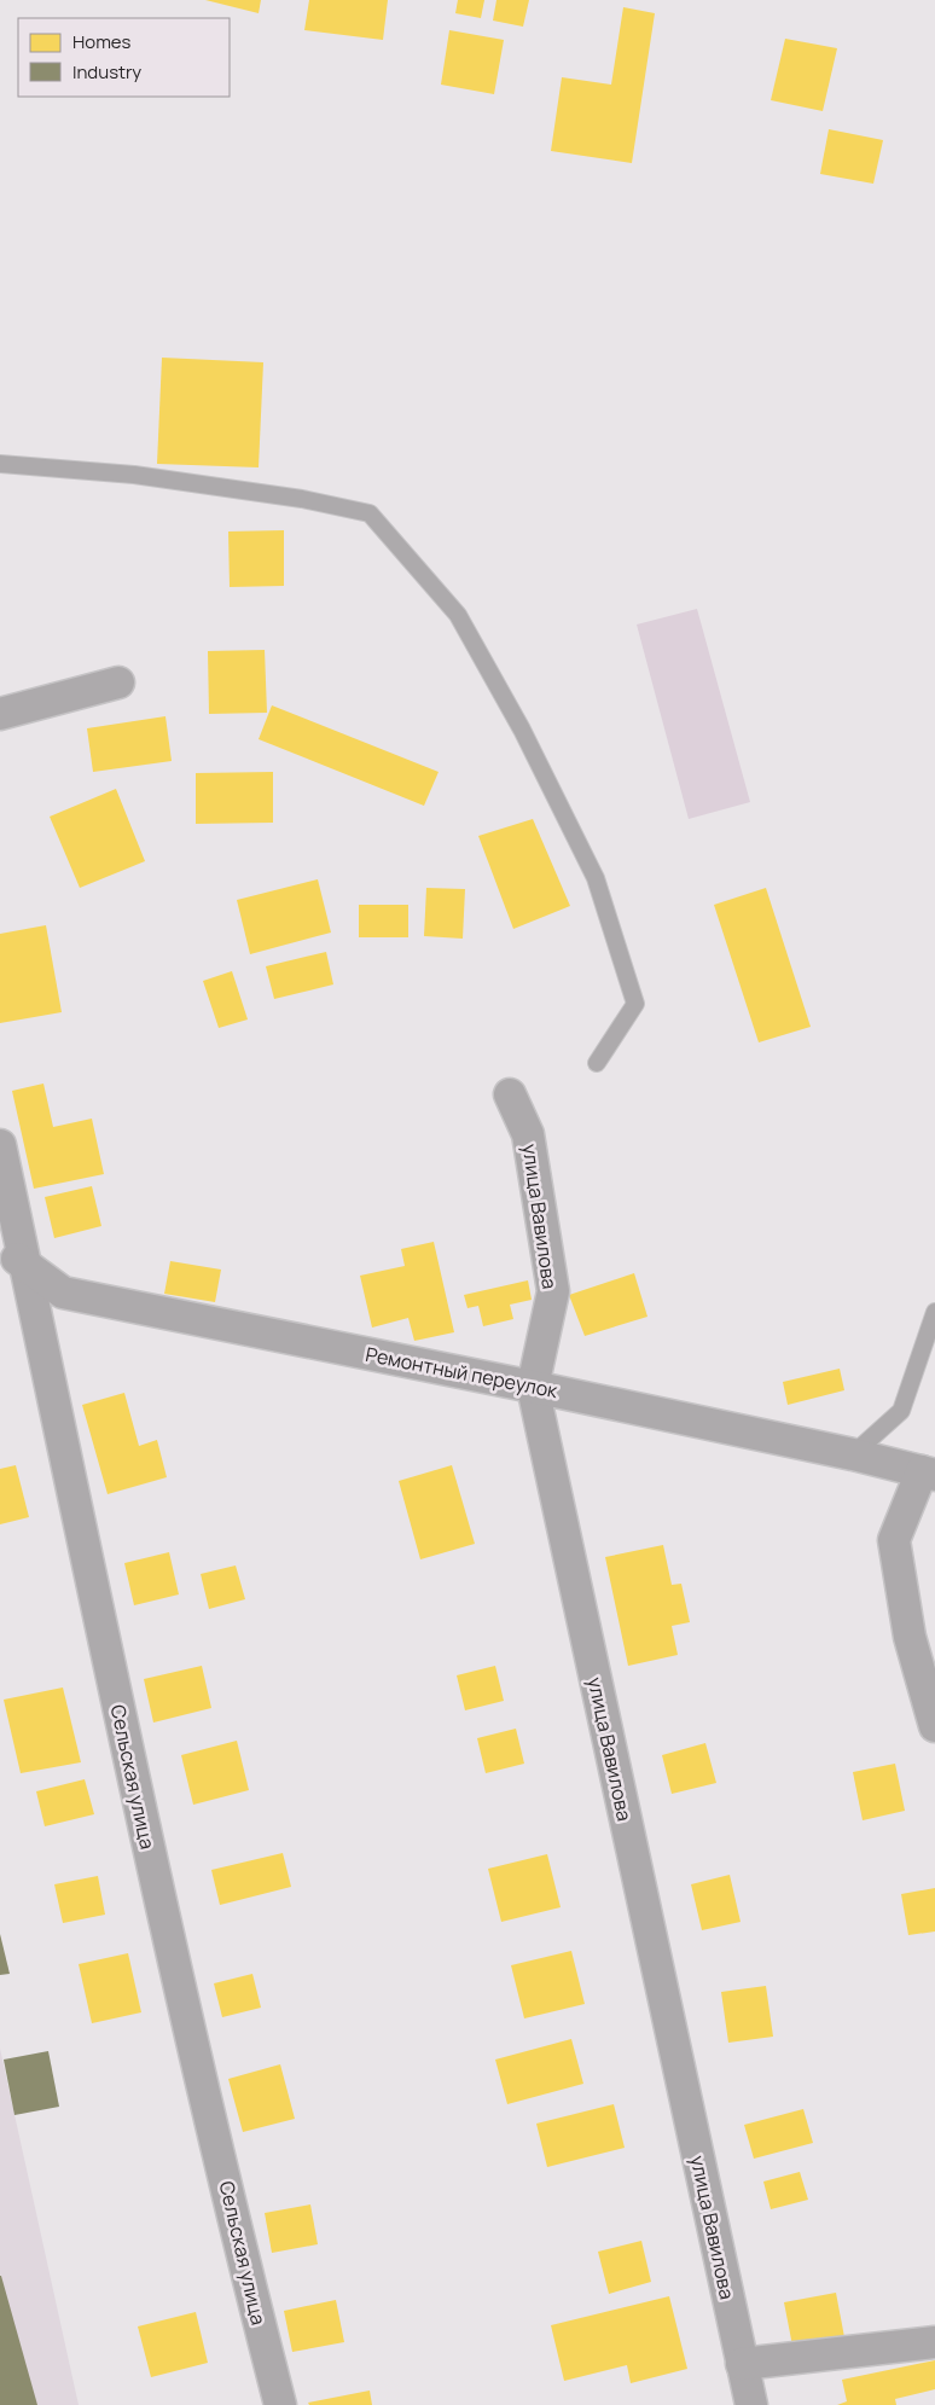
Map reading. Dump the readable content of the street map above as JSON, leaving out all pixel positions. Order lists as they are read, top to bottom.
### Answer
{
  "streets": {
    "street": ["улица Вавилова", "Ремонтный переулок", "Сельская улица"]
  },
  "crossings": [
    ["улица Вавилова", "Ремонтный переулок"],
    ["Ремонтный переулок", "Сельская улица"]
  ],
  "legend": ["Homes", "Industry"]
}
